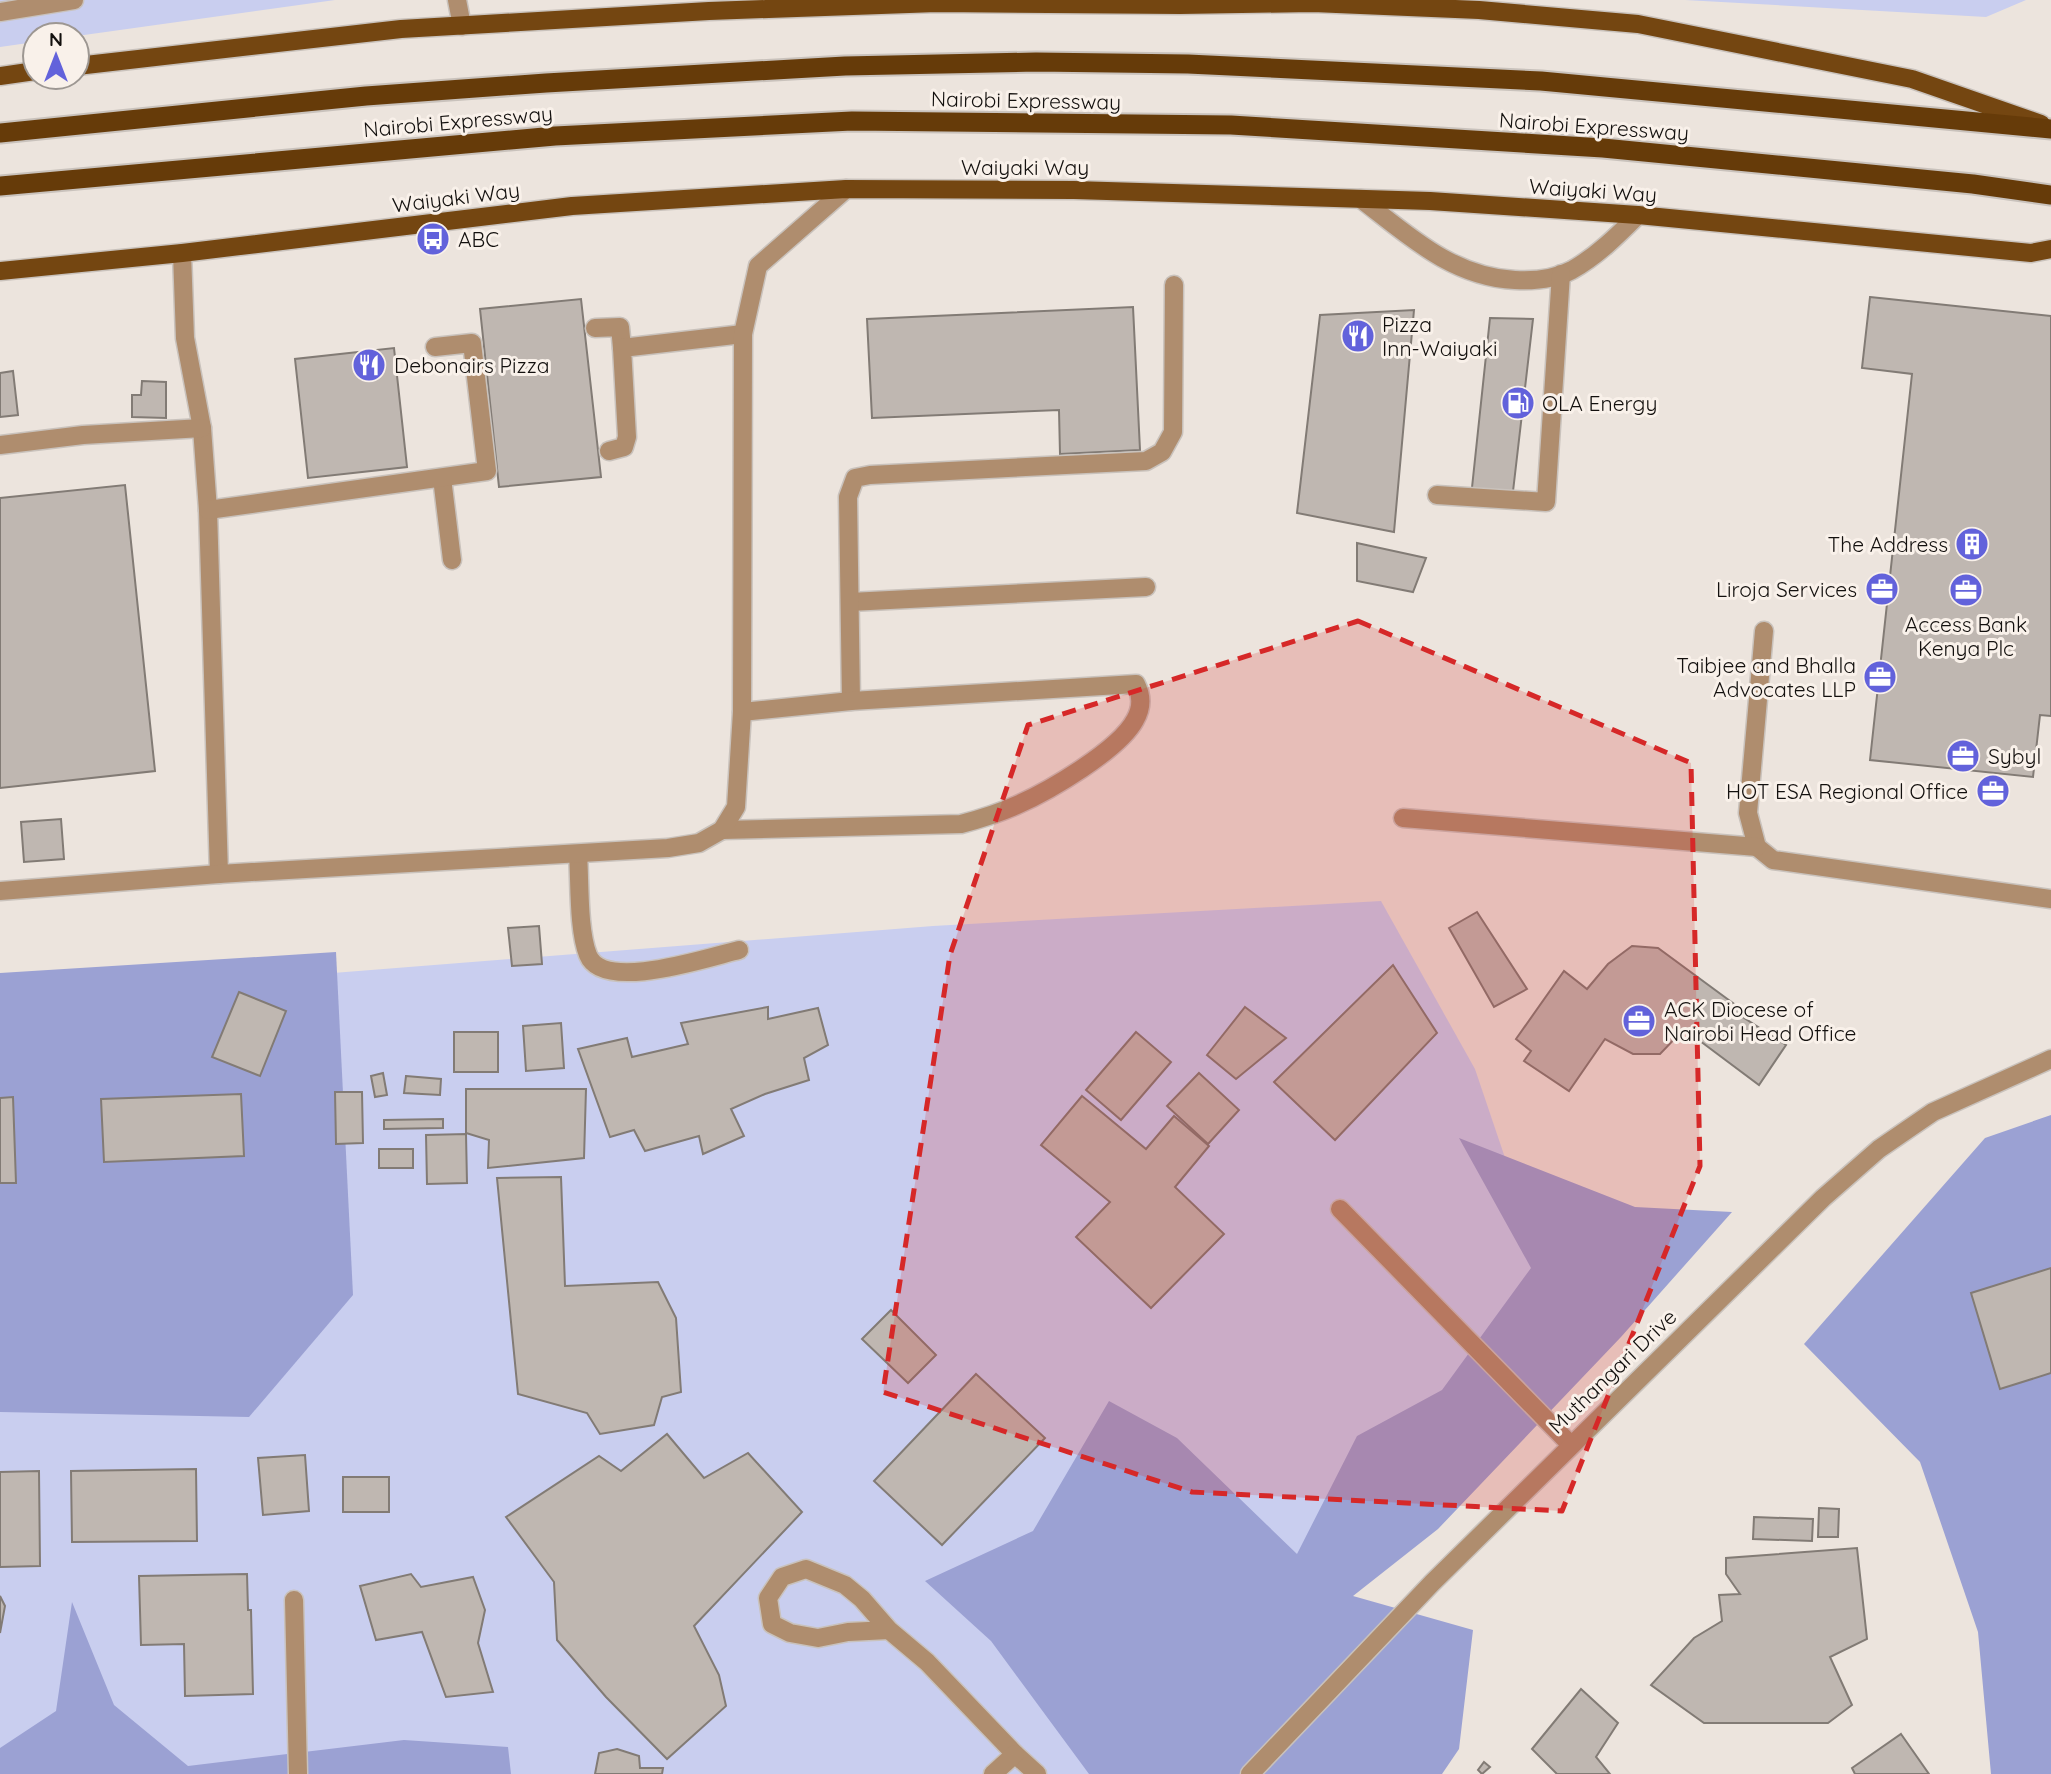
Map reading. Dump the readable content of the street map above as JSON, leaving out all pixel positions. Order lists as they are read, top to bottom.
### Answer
{
  "streets": {
    "highway": ["Nairobi Expressway"],
    "main road": ["Waiyaki Way"],
    "street": ["Muthangari Drive"]
  },
  "places": {
    "bus stop": ["ABC"],
    "restaurant": ["Pizza Inn-Waiyaki", "Debonairs Pizza"],
    "fuel station": ["OLA Energy"],
    "building": ["The Address"],
    "office": [
      "Liroja Services",
      "Access Bank Kenya Plc",
      "Taibjee and Bhalla Advocates LLP",
      "Sybyl",
      "HOT ESA Regional Office",
      "ACK Diocese of Nairobi Head Office"
    ]
  },
  "north": "top"
}
